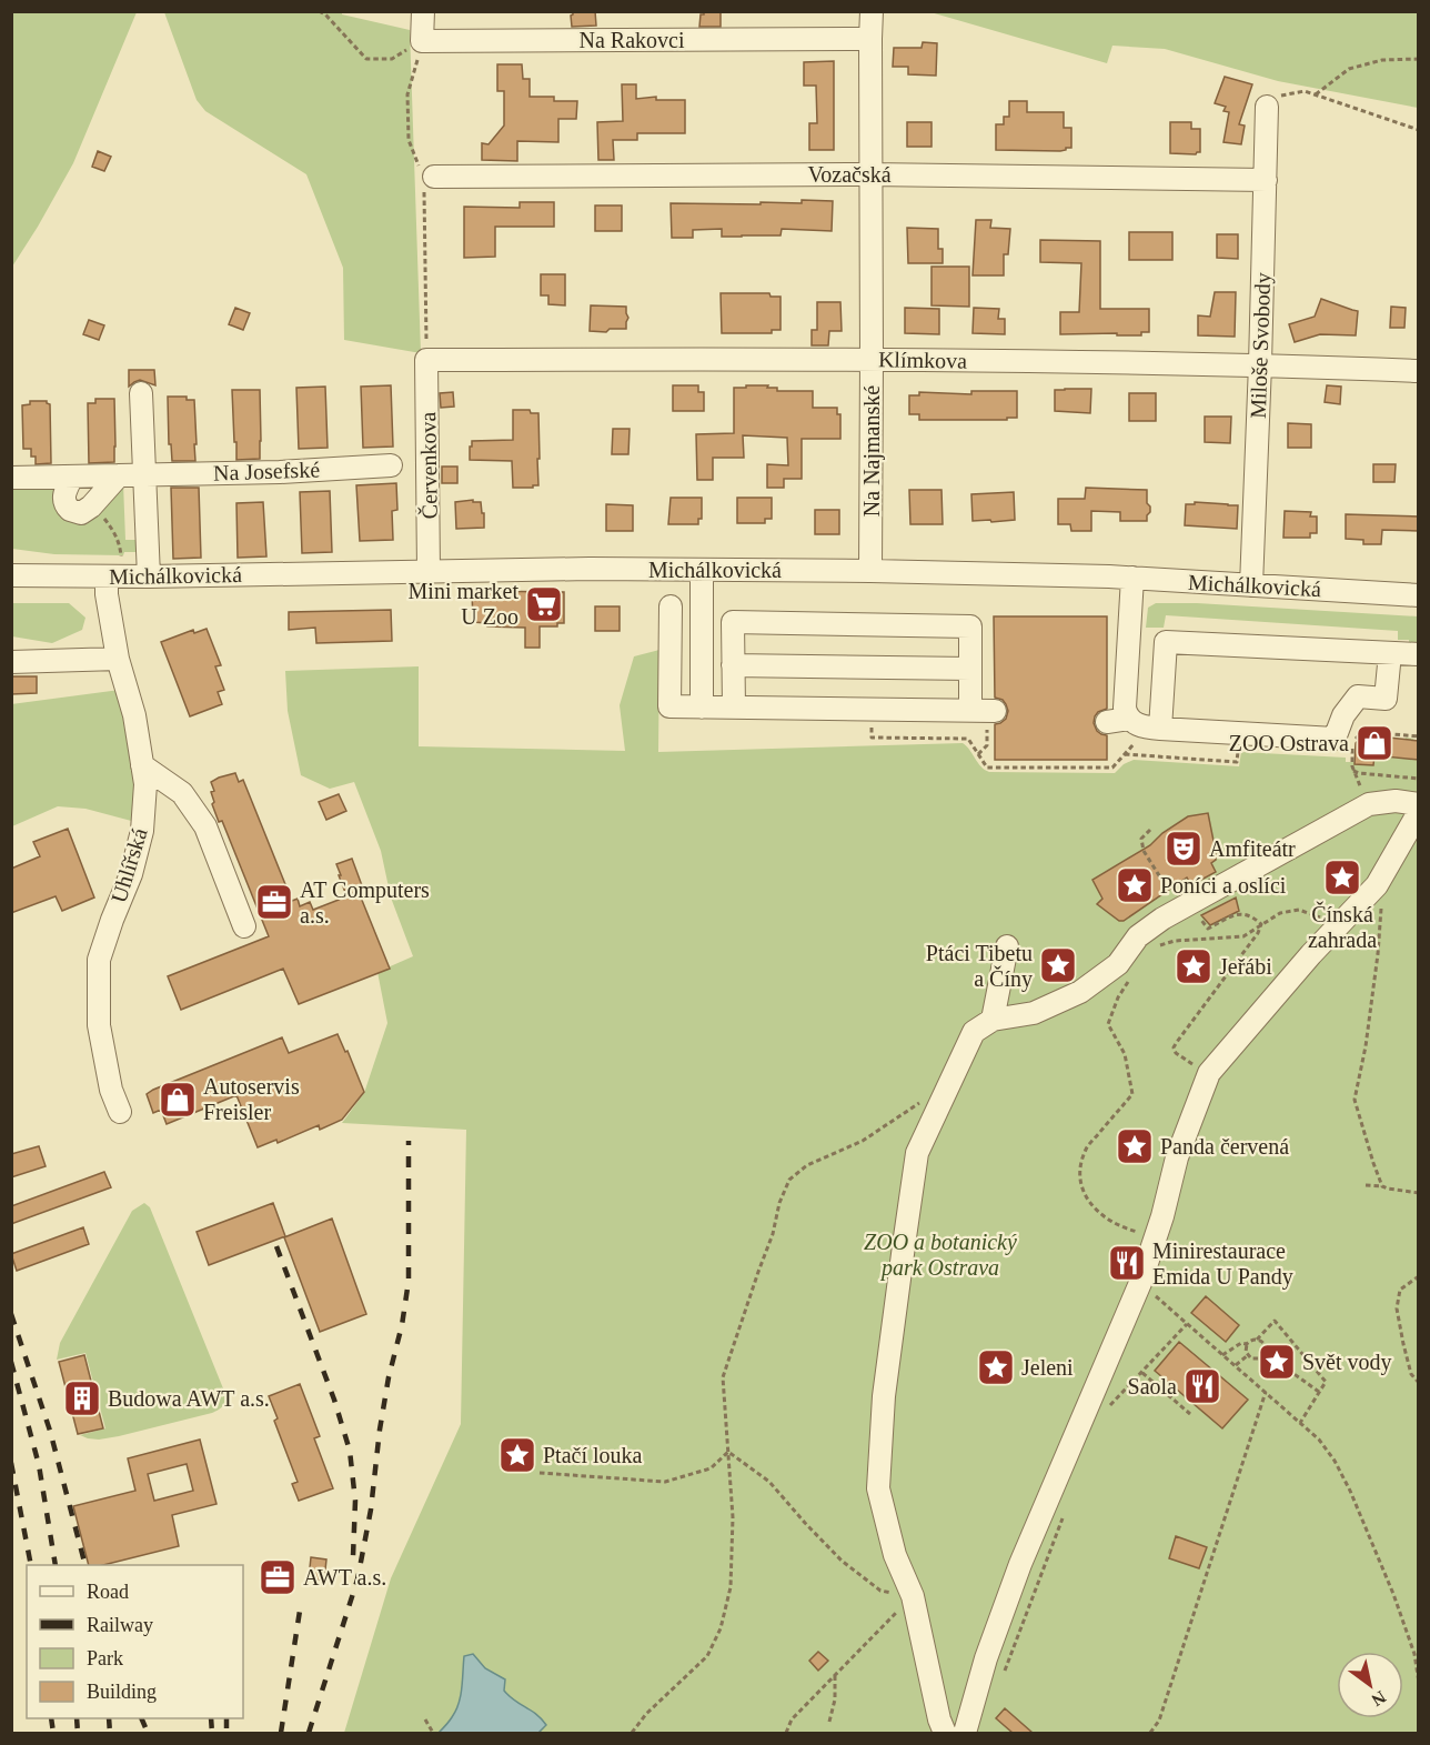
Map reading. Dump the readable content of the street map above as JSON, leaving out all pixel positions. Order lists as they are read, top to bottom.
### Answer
{
  "streets": {
    "street": [
      "Na Rakovci",
      "Vozačská",
      "Miloše Svobody",
      "Klímkova",
      "Na Najmanské",
      "Červenkova",
      "Na Josefské",
      "Michálkovická",
      "Uhlířská"
    ]
  },
  "crossings": [
    ["Na Rakovci", "Na Najmanské"],
    ["Vozačská", "Miloše Svobody"],
    ["Vozačská", "Na Najmanské"],
    ["Miloše Svobody", "Klímkova"],
    ["Miloše Svobody", "Michálkovická"],
    ["Klímkova", "Na Najmanské"],
    ["Klímkova", "Červenkova"],
    ["Na Najmanské", "Michálkovická"],
    ["Červenkova", "Michálkovická"],
    ["Michálkovická", "Uhlířská"]
  ],
  "parks": ["ZOO a botanický park Ostrava"],
  "places": {
    "supermarket": ["Mini market U Zoo"],
    "shop": ["ZOO Ostrava", "Autoservis Freisler"],
    "theatre": ["Amfiteátr"],
    "place": [
      "Čínská zahrada",
      "Poníci a oslíci",
      "Ptáci Tibetu a Číny",
      "Jeřábi",
      "Panda červená",
      "Svět vody",
      "Jeleni",
      "Ptačí louka"
    ],
    "office": ["AT Computers a.s.", "AWT a.s."],
    "restaurant": ["Minirestaurace Emida U Pandy", "Saola"],
    "building": ["Budowa AWT a.s."]
  },
  "legend": [
    "Road",
    "Railway",
    "Park",
    "Building"
  ],
  "north": "bottom right"
}
